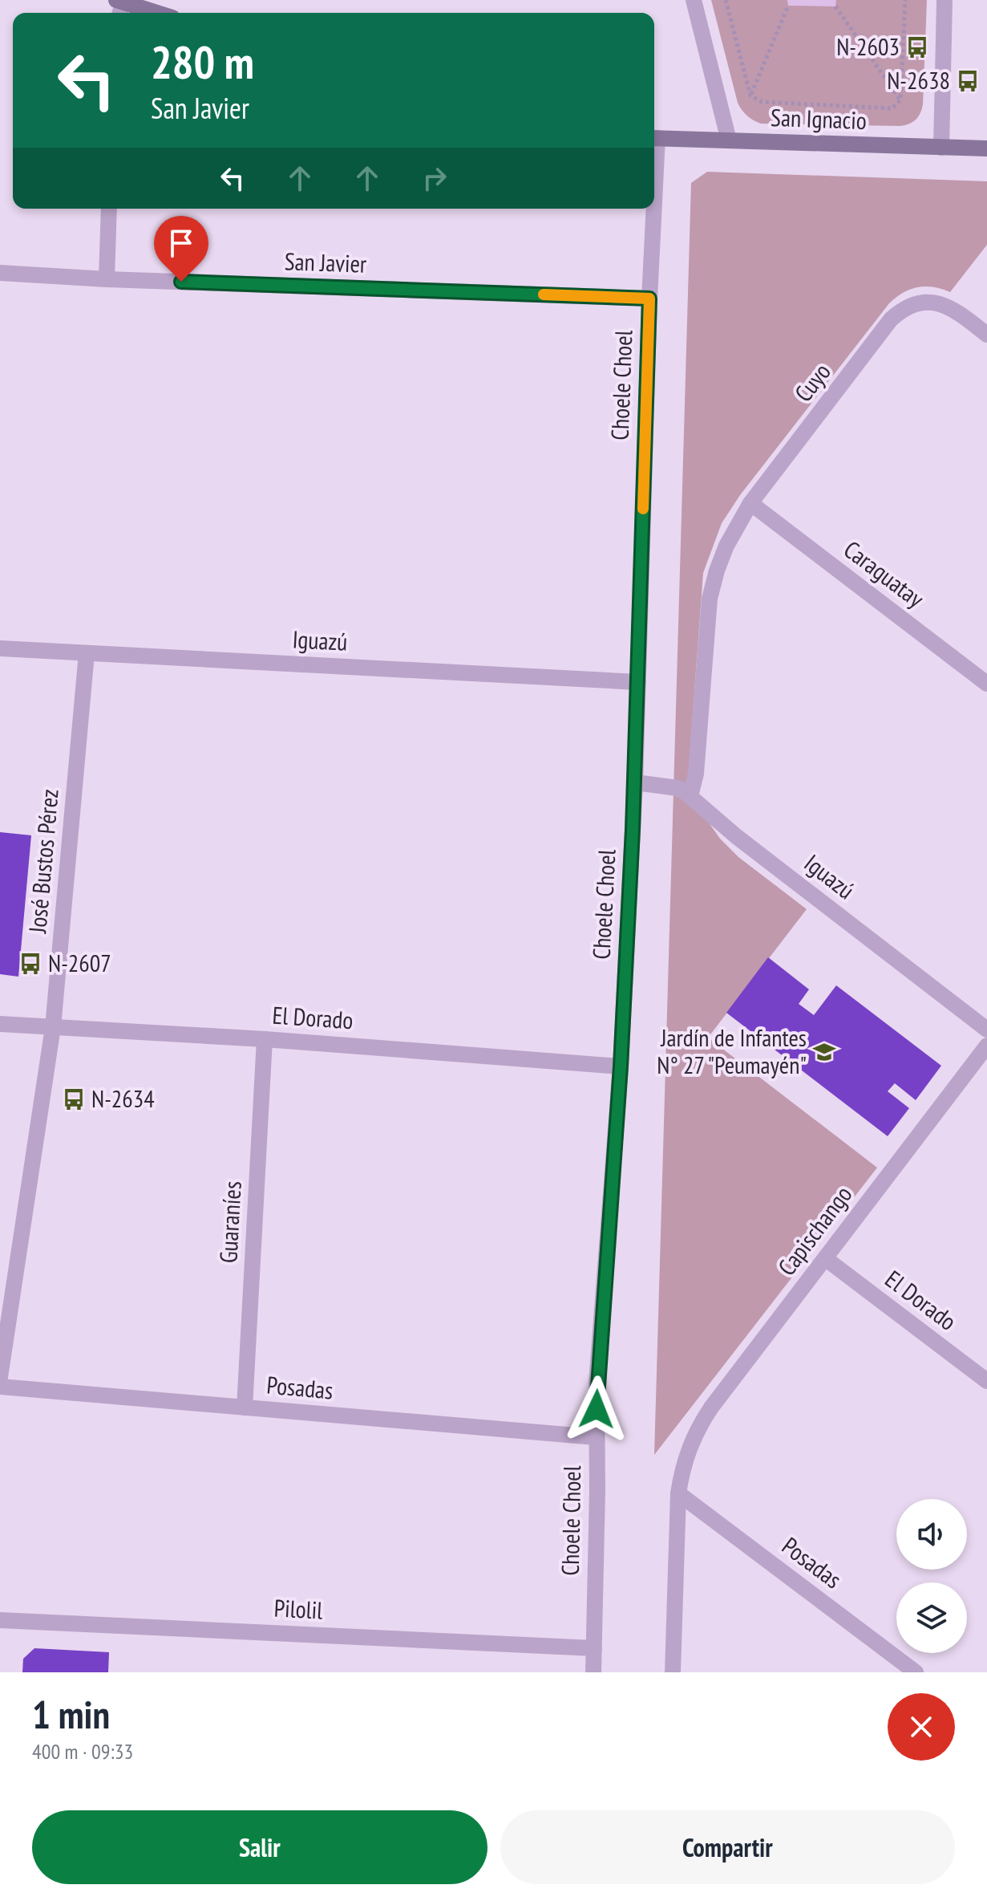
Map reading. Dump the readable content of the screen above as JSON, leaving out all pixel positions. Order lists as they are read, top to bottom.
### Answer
{
  "streets": {
    "main road": ["San Ignacio"],
    "street": [
      "San Javier",
      "Cuyo",
      "Choele Choel",
      "Caraguatay",
      "Iguazú",
      "José Bustos Pérez",
      "El Dorado",
      "Guaraníes",
      "Capischango",
      "Posadas",
      "Pilolil"
    ]
  },
  "crossings": [
    ["San Javier", "Choele Choel"],
    ["Cuyo", "Caraguatay"],
    ["Choele Choel", "Iguazú"],
    ["Choele Choel", "El Dorado"],
    ["Choele Choel", "Posadas"],
    ["Choele Choel", "Pilolil"],
    ["Iguazú", "José Bustos Pérez"],
    ["José Bustos Pérez", "El Dorado"],
    ["El Dorado", "Guaraníes"],
    ["El Dorado", "Capischango"],
    ["Guaraníes", "Posadas"],
    ["Capischango", "Posadas"]
  ],
  "places": {
    "bus stop": [
      "N-2603",
      "N-2638",
      "N-2607",
      "N-2634"
    ],
    "school or university": ["Jardín de Infantes N° 27 \"Peumayén\""]
  },
  "page": {
    "turn": ["280 m", "San Javier"],
    "heading": ["1 min", "400 m · 09:33"],
    "buttons": ["Salir", "Compartir"]
  }
}
